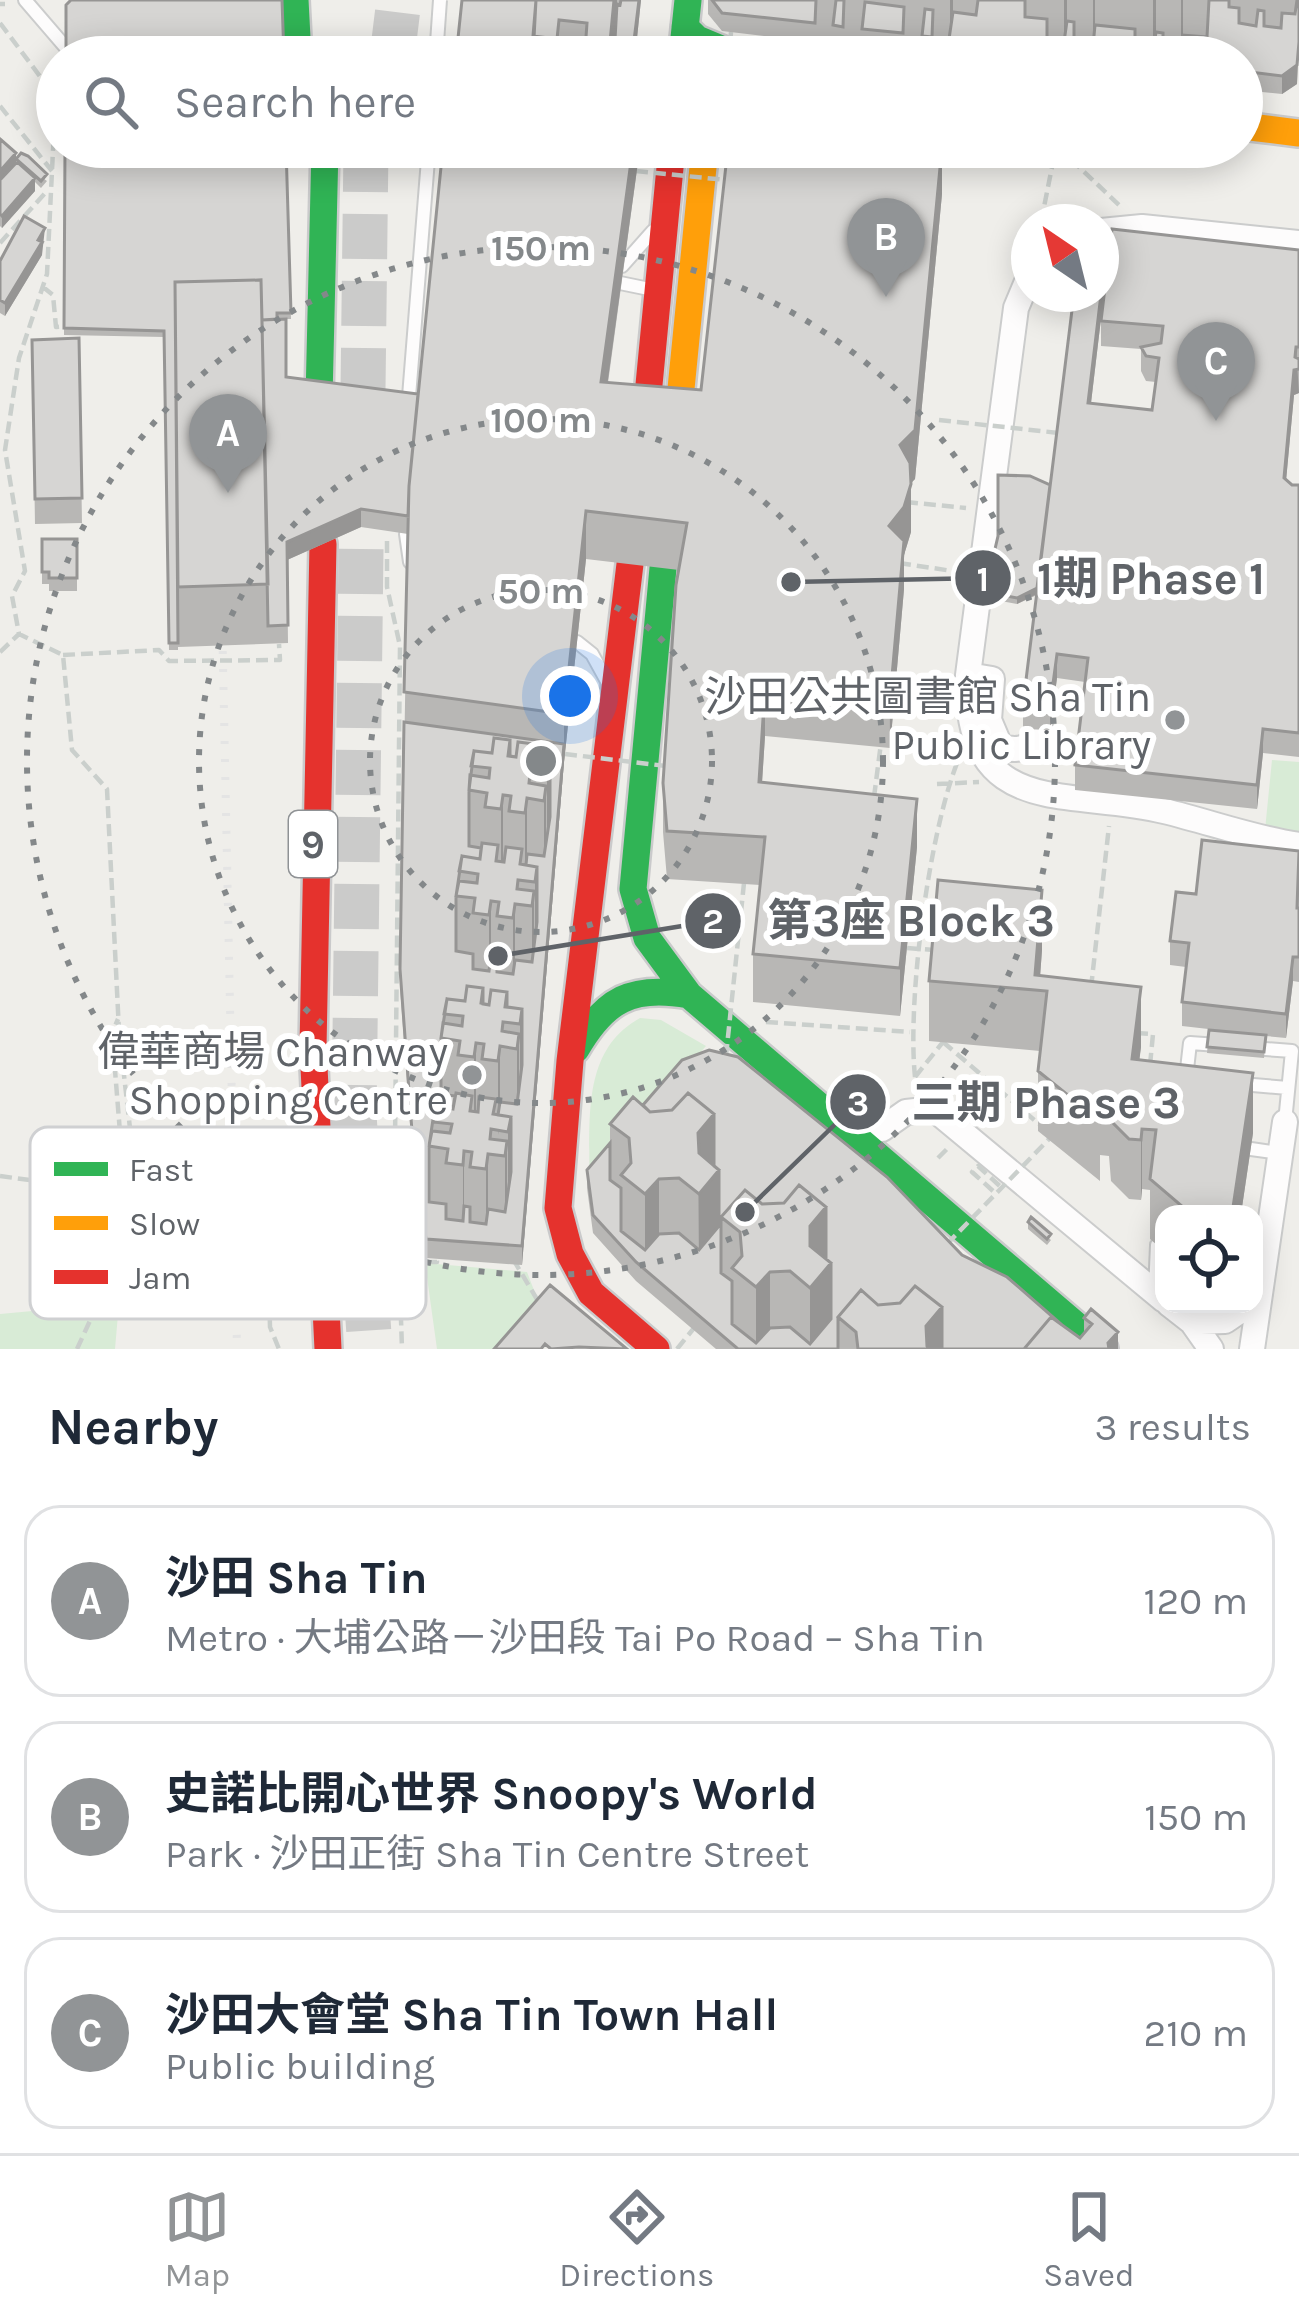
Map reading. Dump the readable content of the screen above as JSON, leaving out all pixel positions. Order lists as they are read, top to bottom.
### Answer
{
  "streets": {
    "main road": ["9"]
  },
  "places": [
    "1期 Phase 1",
    "沙田公共圖書館 Sha Tin Public Library",
    "第3座 Block 3",
    "偉華商場 Chanway Shopping Centre",
    "三期 Phase 3"
  ],
  "legend": ["Fast", "Slow", "Jam"],
  "north": "top left",
  "page": {
    "search": "Search here",
    "pins": ["B", "C", "A"],
    "heading": ["Nearby", "3 results"],
    "list": [
      {
        "mark": "A",
        "name": "沙田 Sha Tin",
        "note": "Metro · 大埔公路－沙田段 Tai Po Road – Sha Tin",
        "value": "120 m"
      },
      {
        "mark": "B",
        "name": "史諾比開心世界 Snoopy's World",
        "note": "Park · 沙田正街 Sha Tin Centre Street",
        "value": "150 m"
      },
      {
        "mark": "C",
        "name": "沙田大會堂 Sha Tin Town Hall",
        "note": "Public building",
        "value": "210 m"
      }
    ],
    "nav": ["Map", "Directions", "Saved"]
  },
  "rings": ["150 m", "100 m", "50 m"]
}
